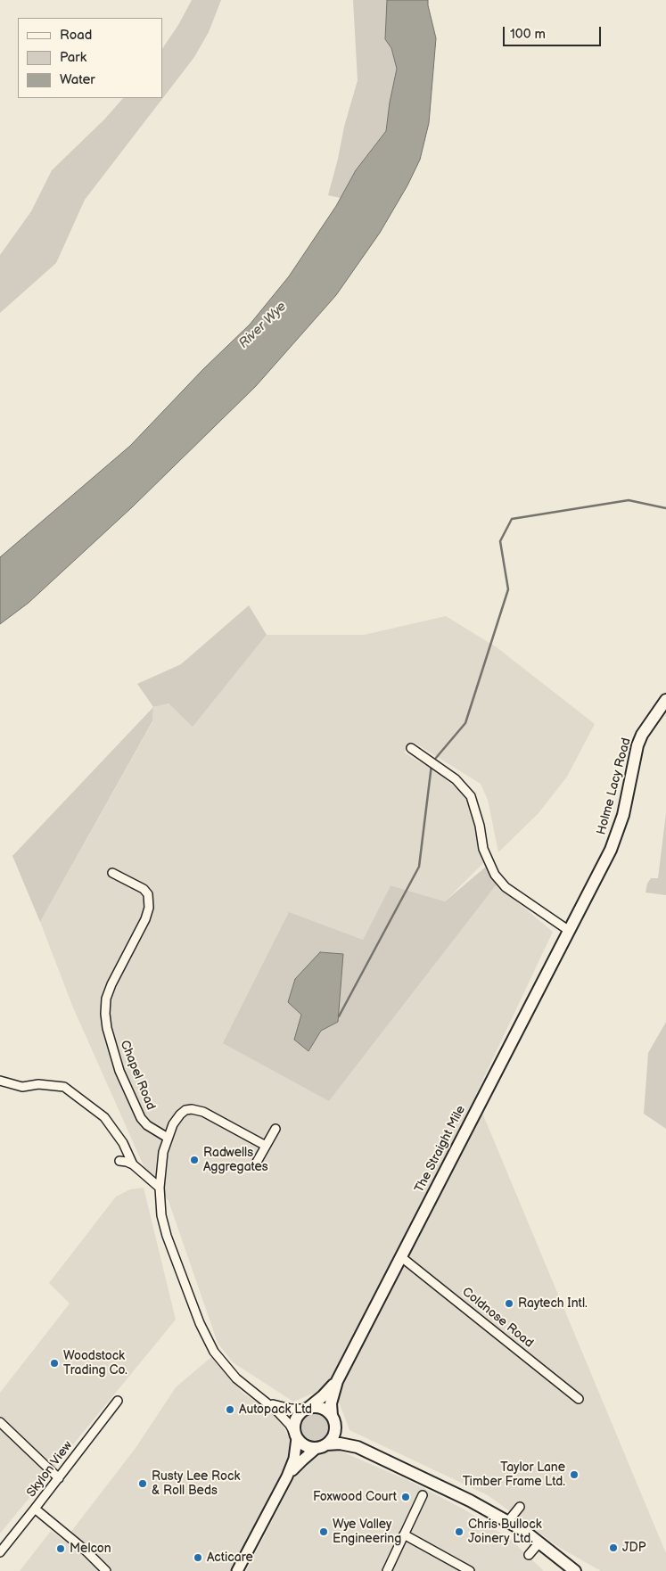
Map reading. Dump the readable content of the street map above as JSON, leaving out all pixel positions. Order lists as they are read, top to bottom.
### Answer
{
  "streets": {
    "main road": ["Holme Lacy Road", "The Straight Mile"],
    "street": ["Chapel Road", "Coldnose Road", "Skylon View"]
  },
  "crossings": [
    ["Holme Lacy Road", "The Straight Mile"],
    ["The Straight Mile", "Coldnose Road"]
  ],
  "water": ["River Wye"],
  "places": [
    "Radwells Aggregates",
    "Raytech Intl.",
    "Woodstock Trading Co.",
    "Autopack Ltd",
    "Taylor Lane Timber Frame Ltd.",
    "Rusty Lee Rock & Roll Beds",
    "Foxwood Court",
    "Wye Valley Engineering",
    "Chris Bullock Joinery Ltd.",
    "JDP",
    "Melcon",
    "Acticare"
  ],
  "legend": ["Road", "Park", "Water"],
  "scale_bar": "100 m"
}
